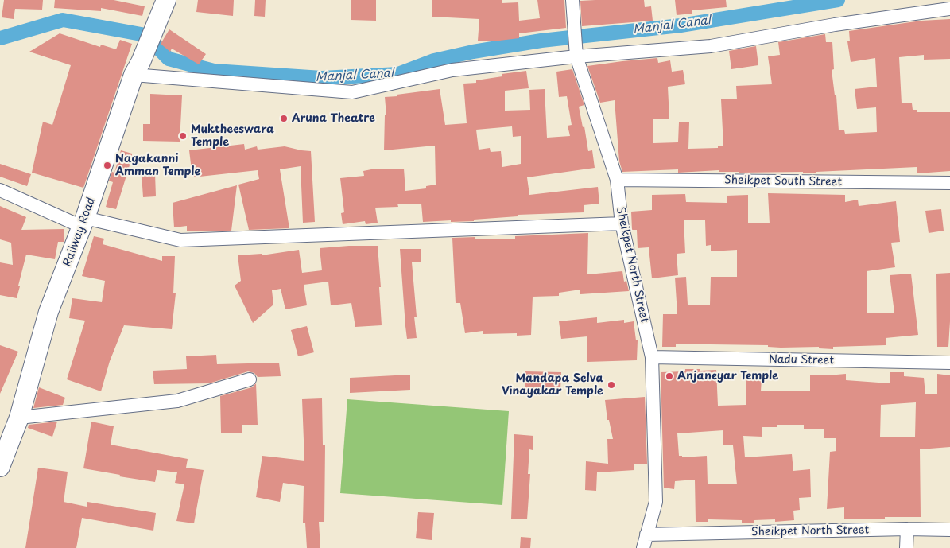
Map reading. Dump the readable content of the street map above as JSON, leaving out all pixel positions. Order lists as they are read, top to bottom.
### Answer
{
  "streets": {
    "main road": ["Railway Road"],
    "street": ["Sheikpet South Street", "Sheikpet North Street", "Nadu Street"]
  },
  "crossings": [
    ["Sheikpet South Street", "Sheikpet North Street"],
    ["Sheikpet North Street", "Nadu Street"]
  ],
  "water": ["Manjal Canal"],
  "places": [
    "Aruna Theatre",
    "Muktheeswara Temple",
    "Nagakanni Amman Temple",
    "Anjaneyar Temple",
    "Mandapa Selva Vinayakar Temple"
  ]
}
